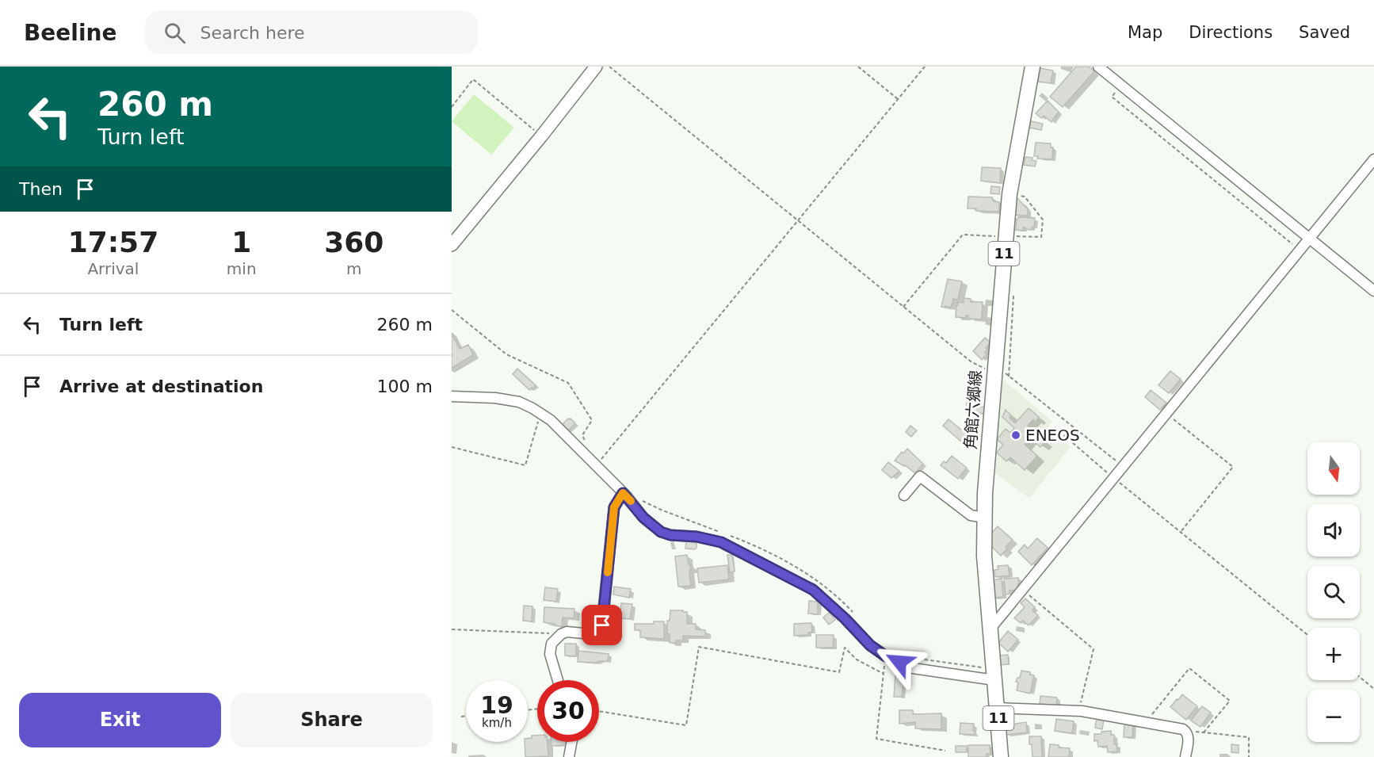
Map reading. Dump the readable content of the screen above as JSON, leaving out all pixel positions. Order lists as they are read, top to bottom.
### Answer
{
  "streets": {
    "main road": ["11", "角館六郷線"]
  },
  "places": ["ENEOS"],
  "north": "bottom",
  "page": {
    "header": "Beeline",
    "search": "Search here",
    "nav": ["Map", "Directions", "Saved"],
    "turn": ["260 m", "Turn left"],
    "then": "Then",
    "eta": [
      "17:57",
      "Arrival",
      "1",
      "min",
      "360",
      "m"
    ],
    "list": [
      {
        "name": "Turn left",
        "value": "260 m"
      },
      {
        "name": "Arrive at destination",
        "value": "100 m"
      }
    ],
    "map_buttons": ["+", "−"],
    "speed": "19 km/h",
    "limit": "30",
    "buttons": ["Exit", "Share"]
  }
}
